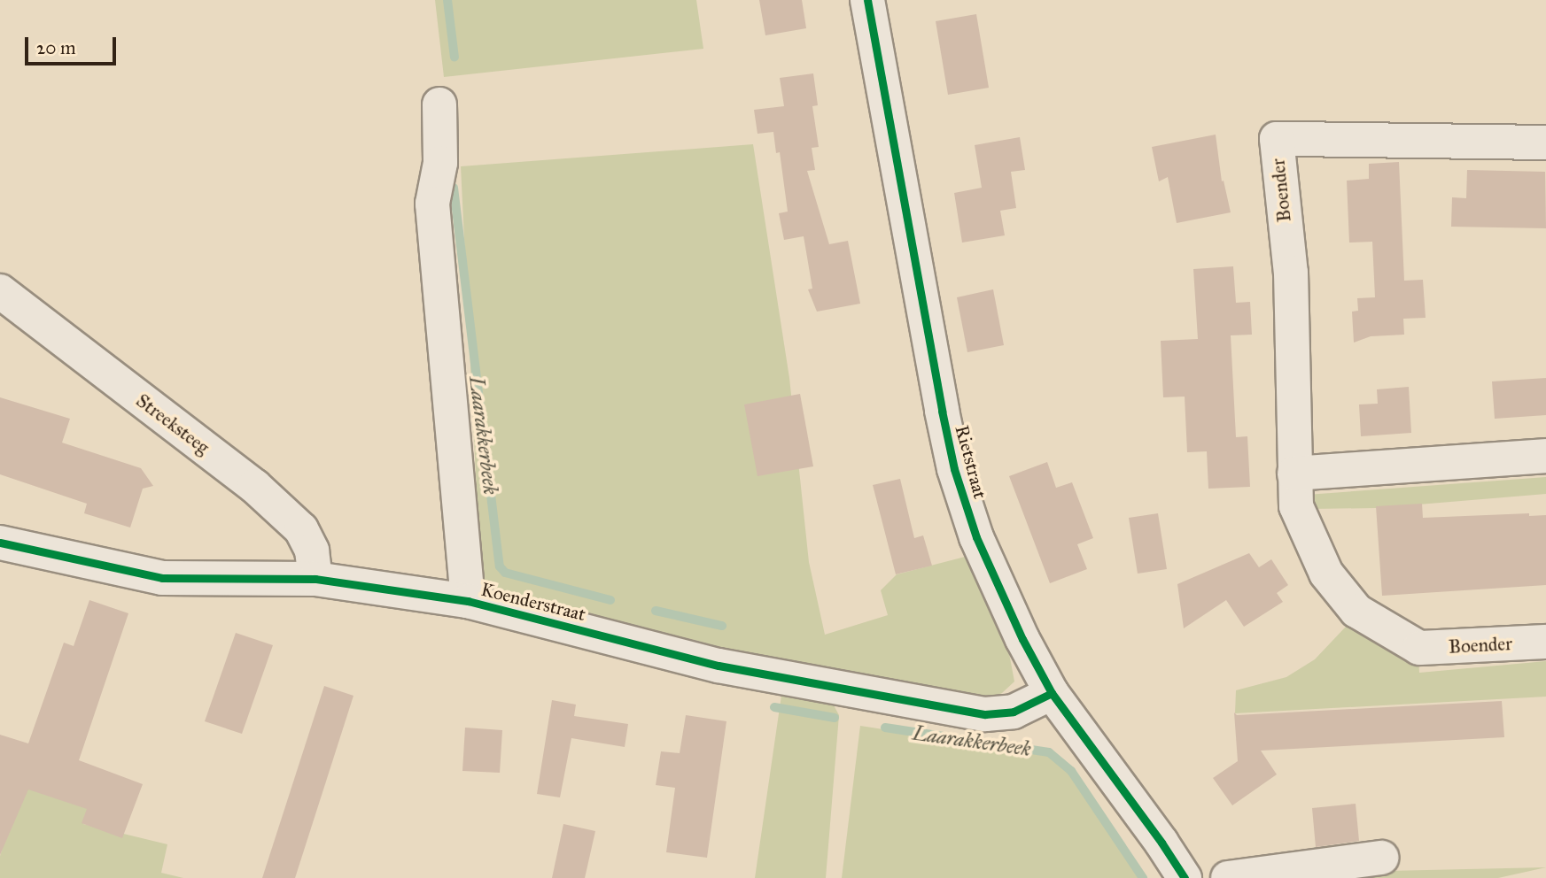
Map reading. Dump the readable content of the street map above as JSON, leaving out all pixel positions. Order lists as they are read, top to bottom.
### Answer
{
  "streets": {
    "street": [
      "Boender",
      "Streeksteeg",
      "Rietstraat",
      "Koenderstraat"
    ]
  },
  "crossings": [
    ["Streeksteeg", "Koenderstraat"],
    ["Rietstraat", "Koenderstraat"]
  ],
  "water": ["Laarakkerbeek"],
  "scale_bar": "20 m"
}
